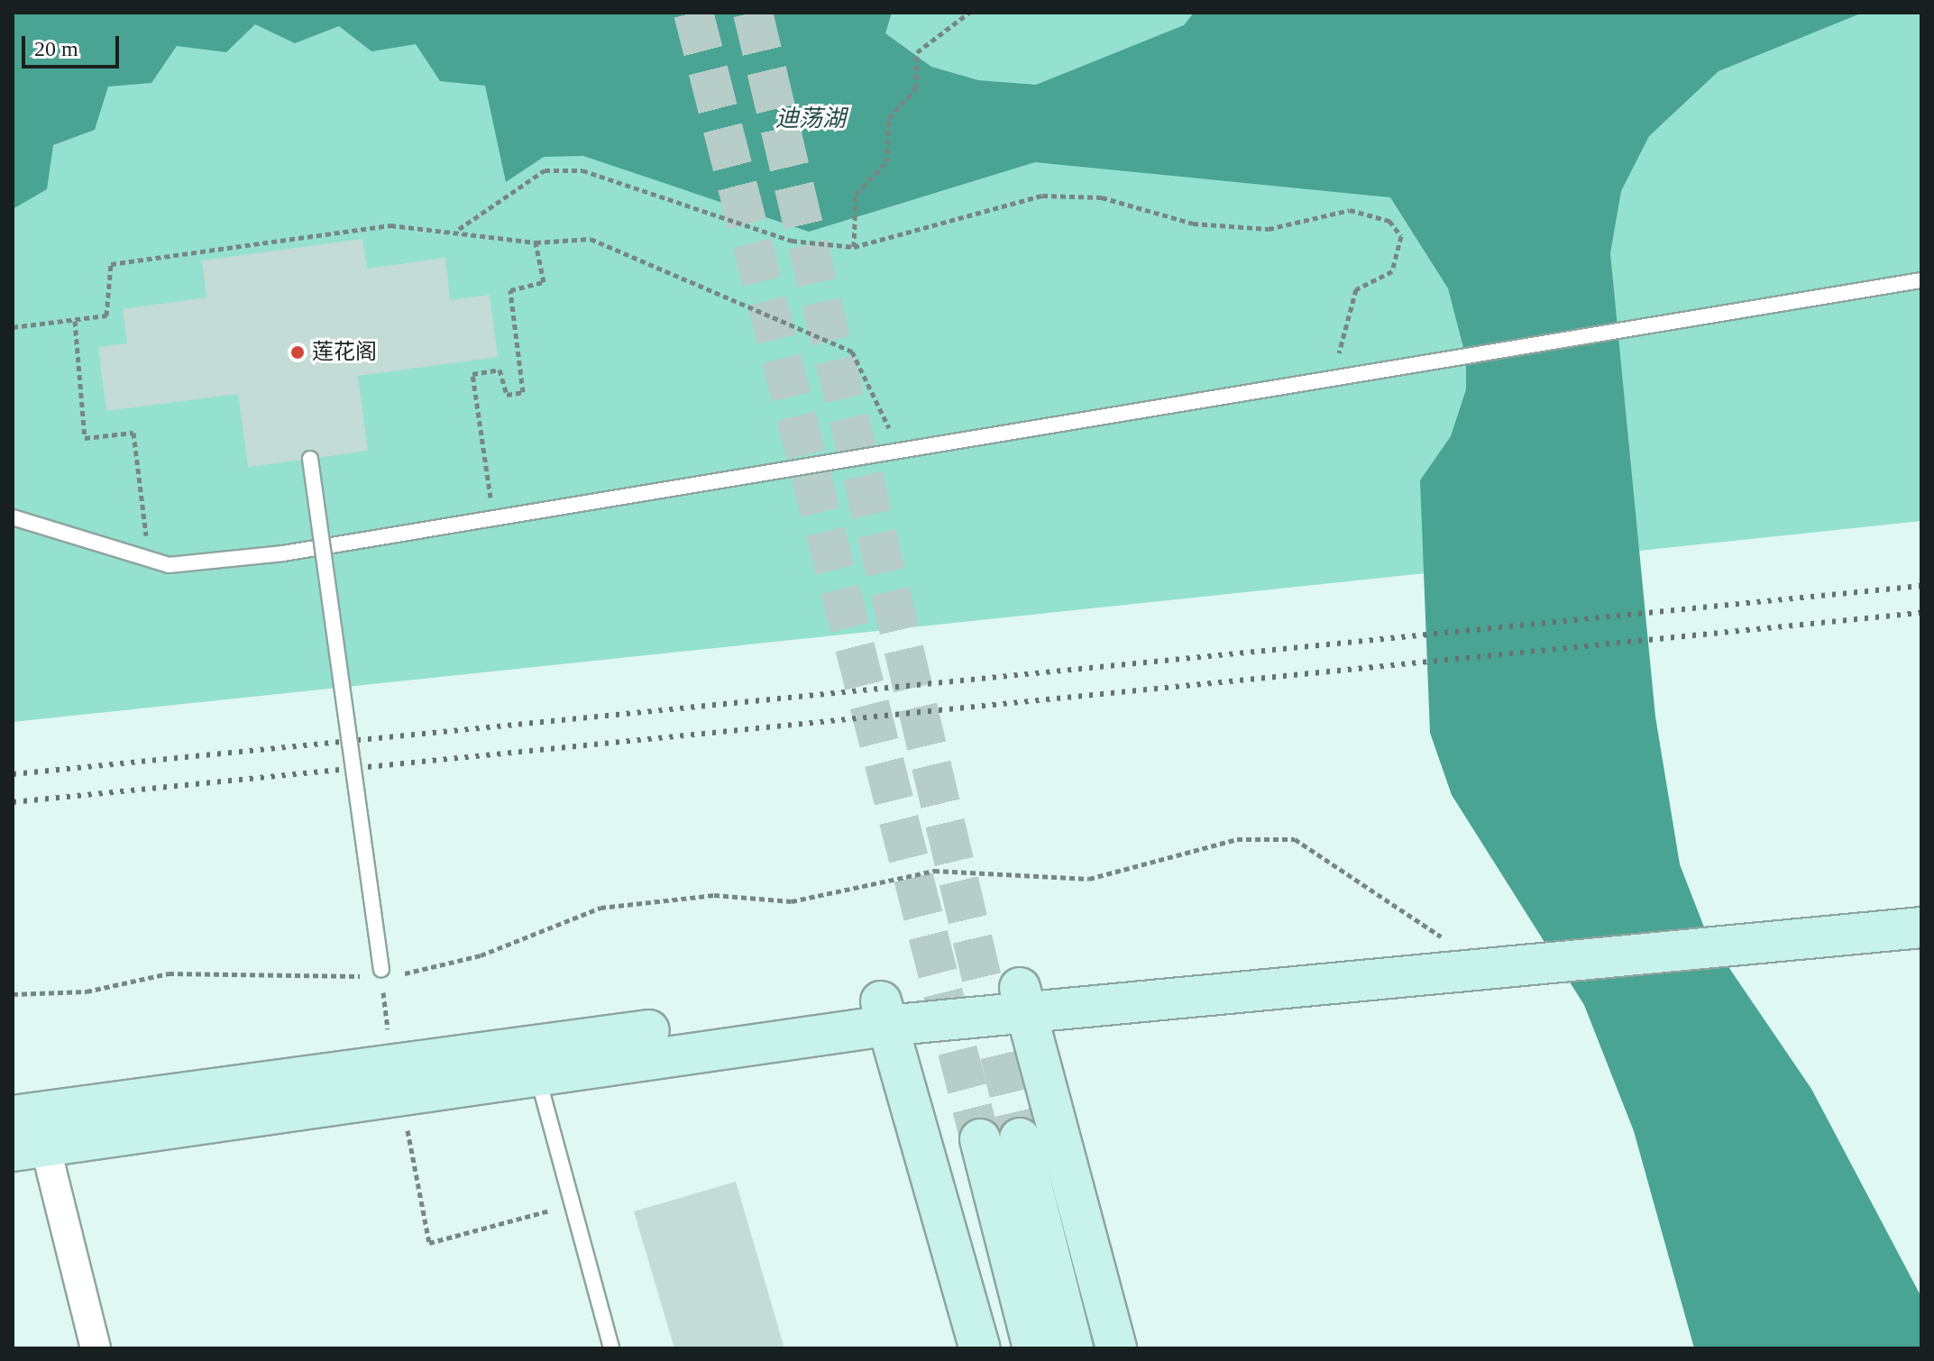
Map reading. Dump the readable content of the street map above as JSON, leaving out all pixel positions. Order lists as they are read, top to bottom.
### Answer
{
  "water": ["迪荡湖"],
  "places": ["莲花阁"],
  "scale_bar": "20 m"
}
